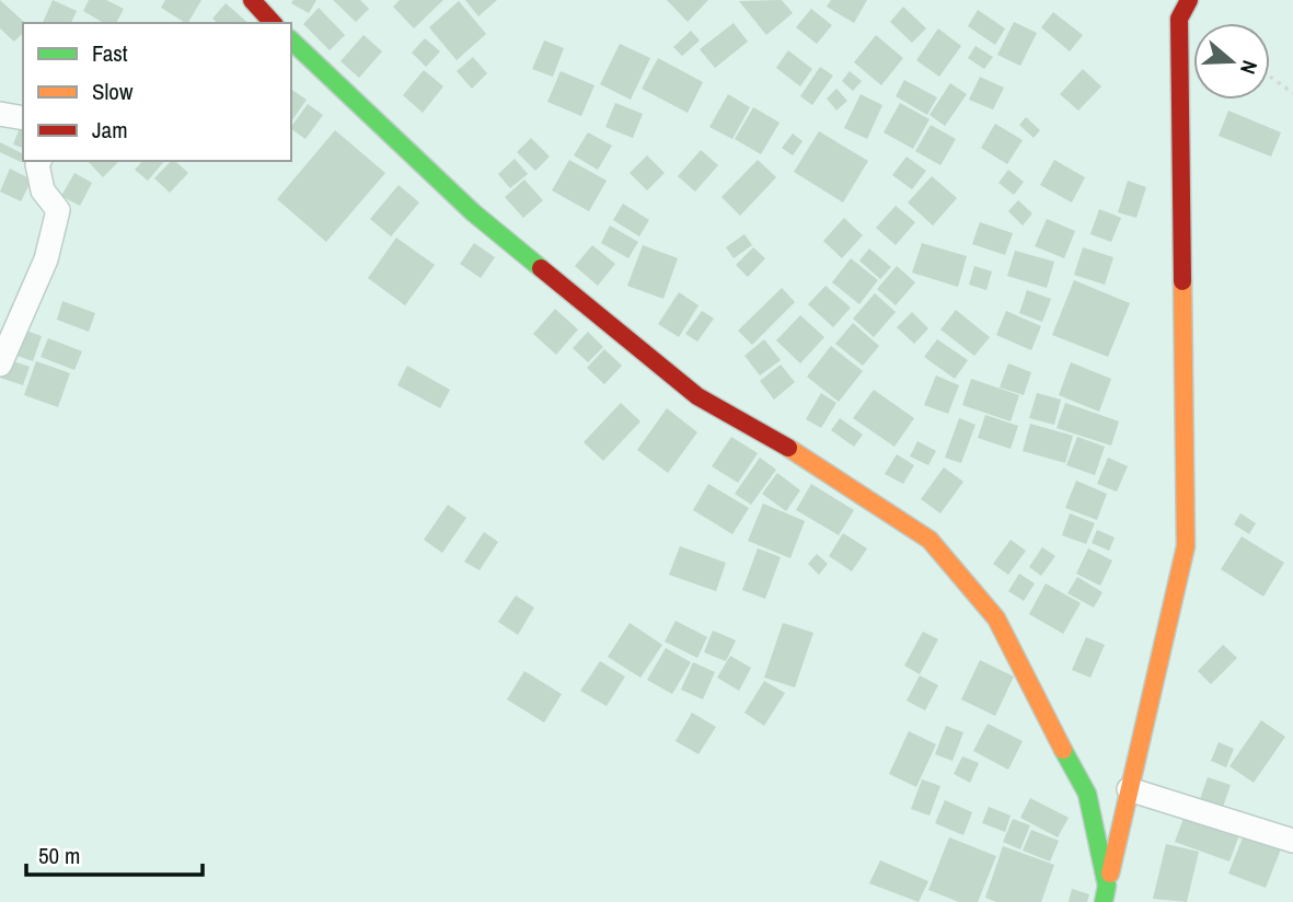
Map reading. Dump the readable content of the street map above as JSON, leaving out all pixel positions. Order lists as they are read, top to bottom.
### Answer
{
  "legend": ["Fast", "Slow", "Jam"],
  "scale_bar": "50 m",
  "north": "right"
}
